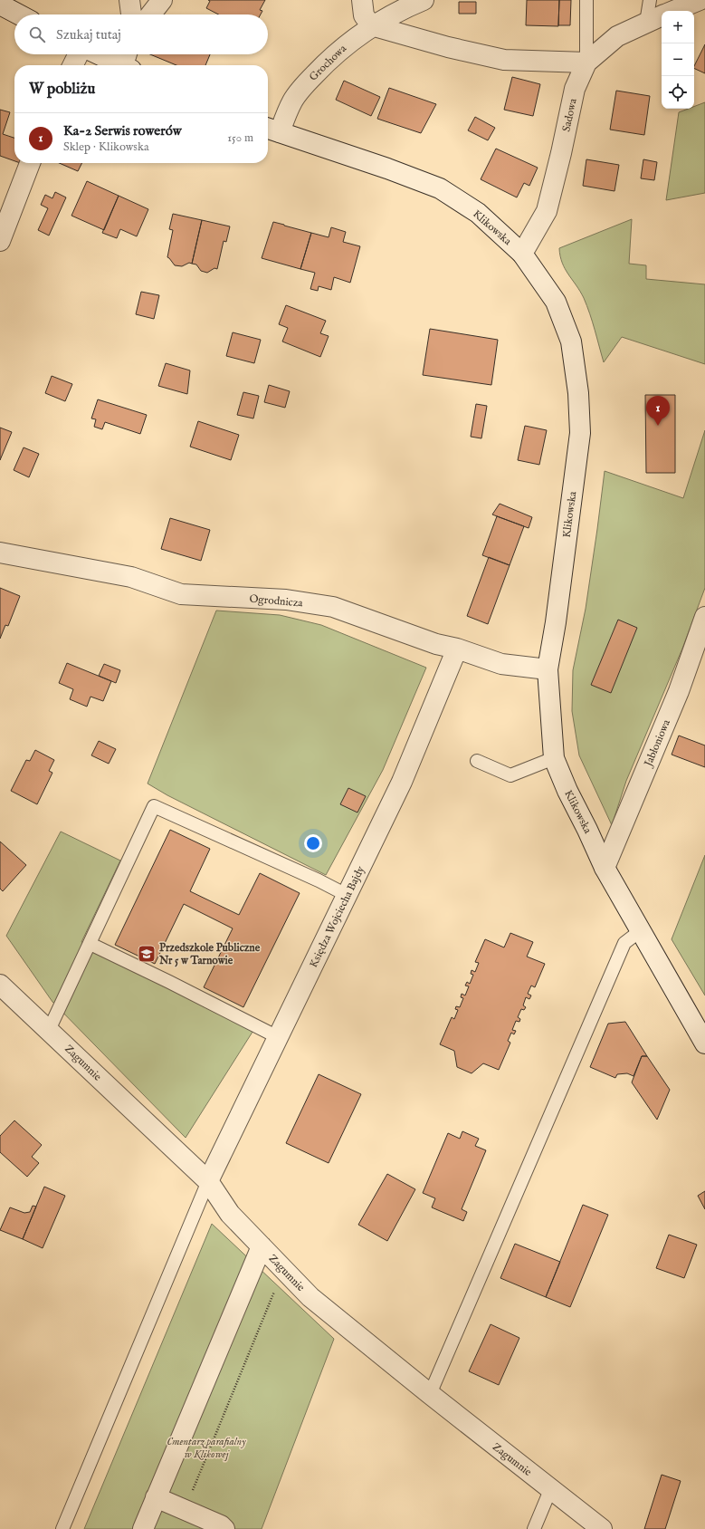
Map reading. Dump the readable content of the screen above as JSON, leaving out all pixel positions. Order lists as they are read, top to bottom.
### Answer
{
  "streets": {
    "street": [
      "Grochowa",
      "Sadowa",
      "Klikowska",
      "Ogrodnicza",
      "Jabłoniowa",
      "Księdza Wojciecha Bajdy",
      "Zagumnie"
    ]
  },
  "crossings": [
    ["Grochowa", "Klikowska"],
    ["Sadowa", "Klikowska"],
    ["Klikowska", "Ogrodnicza"],
    ["Klikowska", "Jabłoniowa"],
    ["Ogrodnicza", "Księdza Wojciecha Bajdy"],
    ["Księdza Wojciecha Bajdy", "Zagumnie"]
  ],
  "parks": ["Cmentarz parafialny w Klikowej"],
  "places": {
    "school or university": ["Przedszkole Publiczne Nr 5 w Tarnowie"]
  },
  "page": {
    "map_buttons": ["+", "−"],
    "search": "Szukaj tutaj",
    "heading": "W pobliżu",
    "list": [
      {
        "mark": "1",
        "name": "Ka-2 Serwis rowerów",
        "note": "Sklep · Klikowska",
        "value": "150 m"
      }
    ],
    "pins": "1"
  }
}
